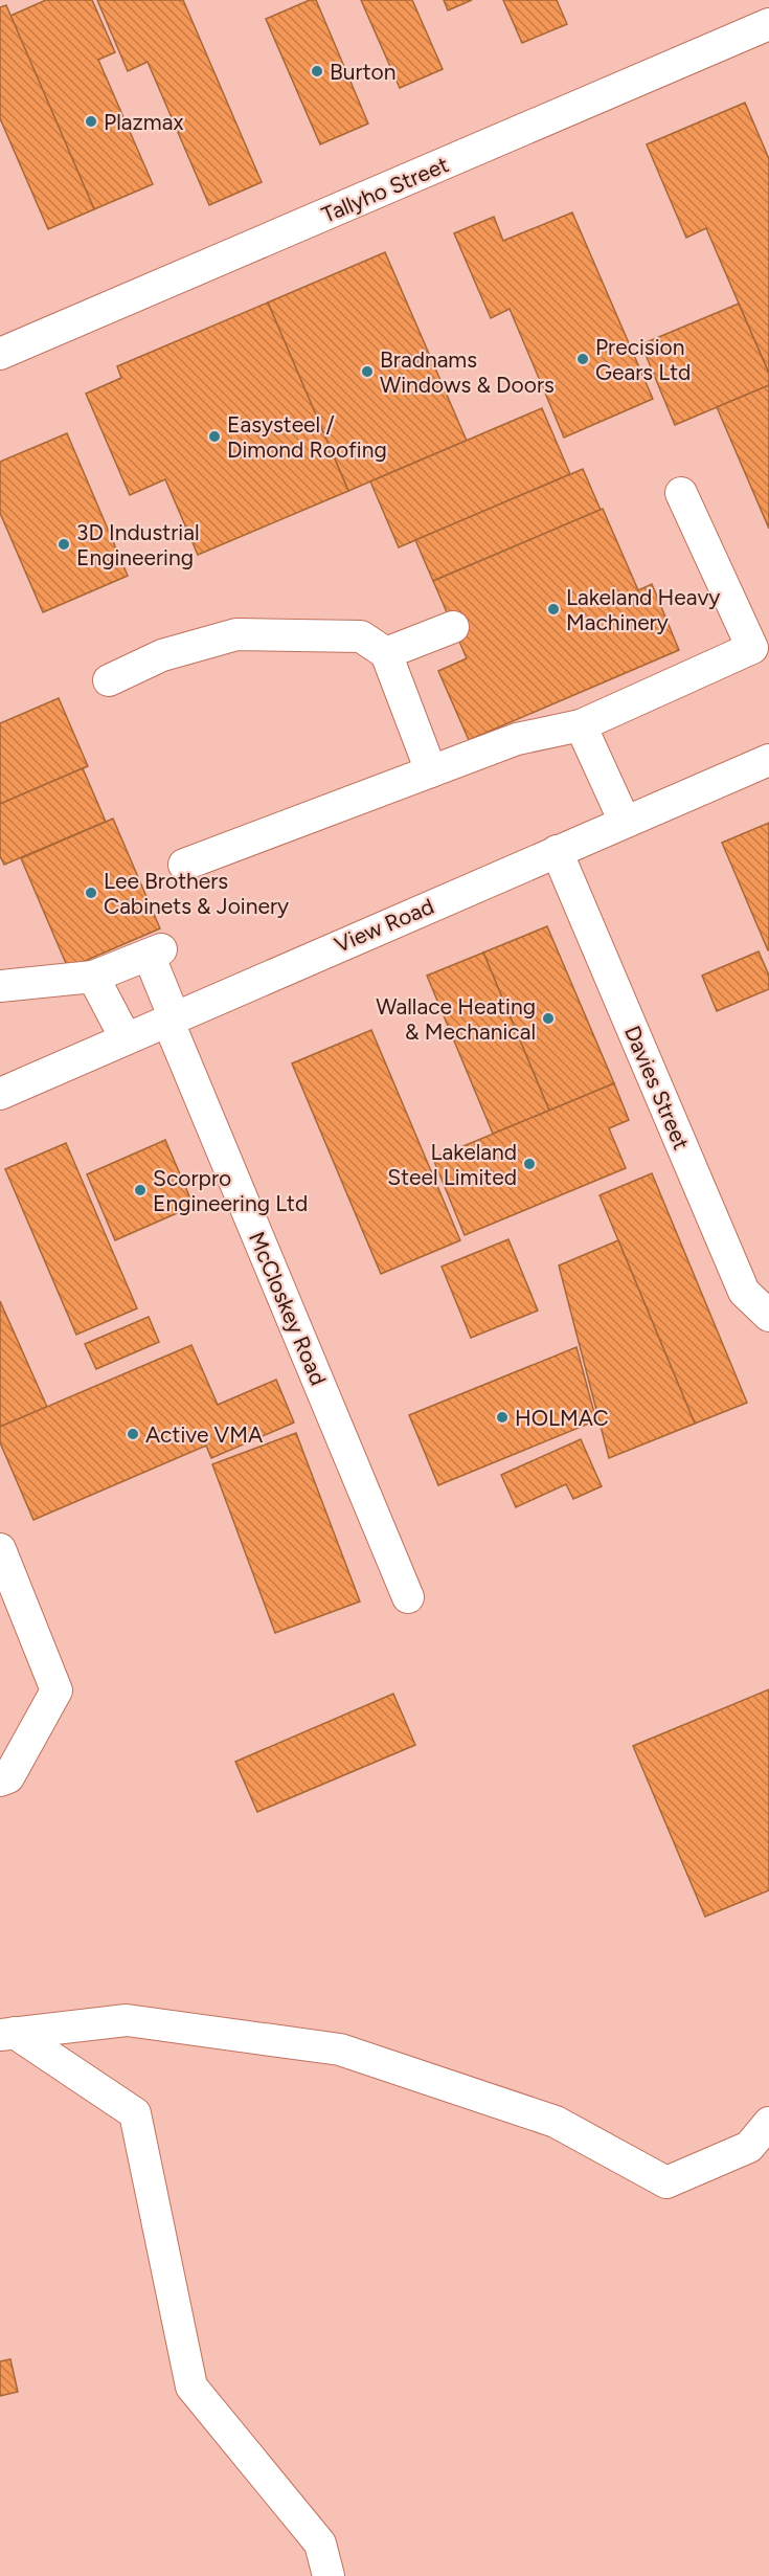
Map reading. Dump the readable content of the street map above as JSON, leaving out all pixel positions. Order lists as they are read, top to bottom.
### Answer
{
  "streets": {
    "street": [
      "Tallyho Street",
      "View Road",
      "Davies Street",
      "McCloskey Road"
    ]
  },
  "crossings": [
    ["View Road", "Davies Street"],
    ["View Road", "McCloskey Road"]
  ],
  "places": [
    "Burton",
    "Plazmax",
    "Precision Gears Ltd",
    "Bradnams Windows & Doors",
    "Easysteel / Dimond Roofing",
    "3D Industrial Engineering",
    "Lakeland Heavy Machinery",
    "Lee Brothers Cabinets & Joinery",
    "Wallace Heating & Mechanical",
    "Lakeland Steel Limited",
    "Scorpro Engineering Ltd",
    "HOLMAC",
    "Active VMA"
  ]
}
